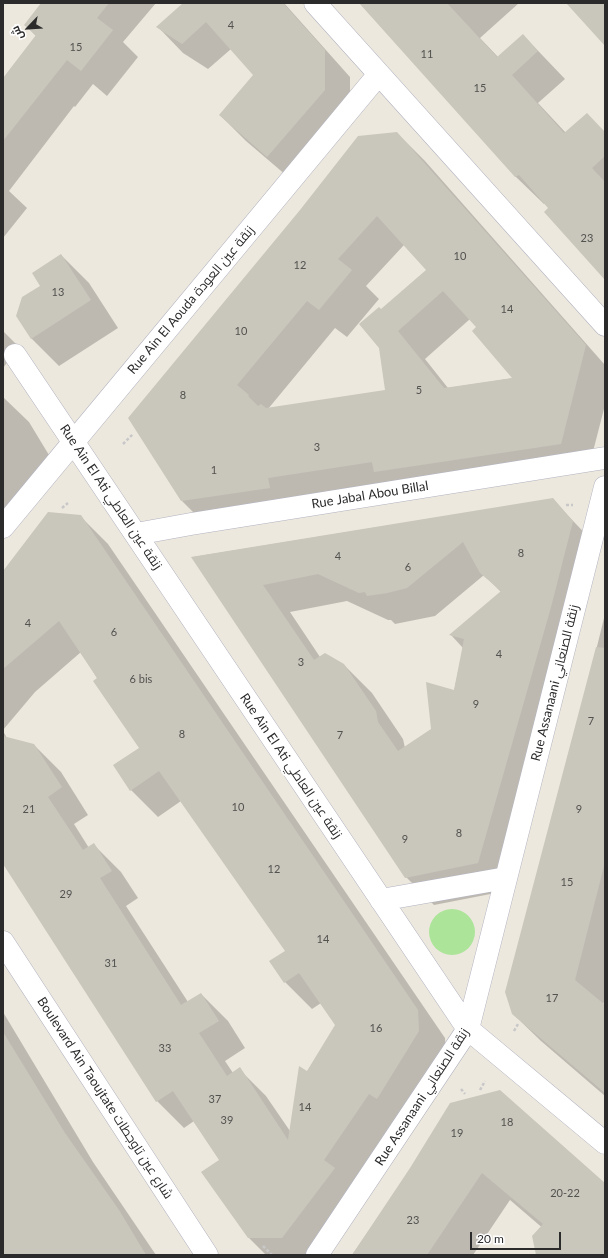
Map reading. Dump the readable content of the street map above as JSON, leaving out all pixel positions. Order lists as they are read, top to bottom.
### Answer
{
  "streets": {
    "street": [
      "Rue Ain El Aouda زنقة عين العودة",
      "Rue Jabal Abou Billal",
      "Rue Ain El Ati زنقة عين العاطي",
      "Rue Assanaani زنقة الصنعاني",
      "Boulevard Ain Taoujtate شارع عين تاوجطات"
    ]
  },
  "crossings": [
    ["Rue Ain El Aouda زنقة عين العودة", "Rue Ain El Ati زنقة عين العاطي"],
    ["Rue Jabal Abou Billal", "Rue Ain El Ati زنقة عين العاطي"],
    ["Rue Ain El Ati زنقة عين العاطي", "Rue Assanaani زنقة الصنعاني"]
  ],
  "house_numbers": [
    "4",
    "15",
    "11",
    "15",
    "23",
    "10",
    "12",
    "13",
    "14",
    "10",
    "5",
    "8",
    "3",
    "1",
    "8",
    "4",
    "6",
    "4",
    "6",
    "4",
    "3",
    "6 bis",
    "9",
    "7",
    "8",
    "7",
    "10",
    "21",
    "9",
    "8",
    "9",
    "12",
    "15",
    "29",
    "14",
    "31",
    "17",
    "16",
    "33",
    "37",
    "14",
    "39",
    "18",
    "19",
    "20-22",
    "23"
  ],
  "scale_bar": "20 m",
  "north": "bottom left"
}
